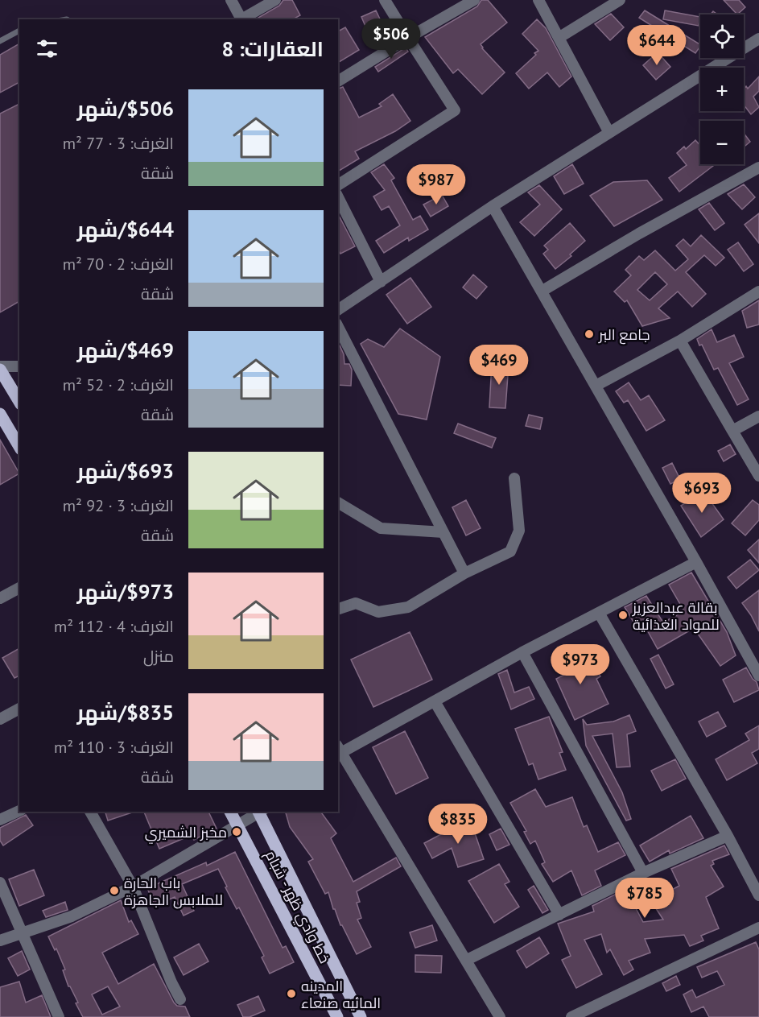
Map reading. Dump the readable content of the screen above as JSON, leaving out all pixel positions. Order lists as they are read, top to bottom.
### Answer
{
  "streets": {
    "main road": ["خط وادي ظهر - شبام"]
  },
  "places": [
    "جامع البر",
    "بقالة عبدالعزيز للمواد الغذائية",
    "مخبز الشميري",
    "باب الحارة للملابس الجاهزة",
    "المدينه المائيه صنعاء"
  ],
  "page": {
    "map_buttons": ["+", "−"],
    "price": [
      "$506",
      "$644",
      "$987",
      "$469",
      "$693",
      "$973",
      "$835",
      "$785"
    ],
    "heading": "العقارات: 8",
    "list": [
      {
        "name": "$506/شهر",
        "note": "الغرف: 3 · 77 m² · شقة"
      },
      {
        "name": "$644/شهر",
        "note": "الغرف: 2 · 70 m² · شقة"
      },
      {
        "name": "$469/شهر",
        "note": "الغرف: 2 · 52 m² · شقة"
      },
      {
        "name": "$693/شهر",
        "note": "الغرف: 3 · 92 m² · شقة"
      },
      {
        "name": "$973/شهر",
        "note": "الغرف: 4 · 112 m² · منزل"
      },
      {
        "name": "$835/شهر",
        "note": "الغرف: 3 · 110 m² · شقة"
      }
    ]
  }
}
